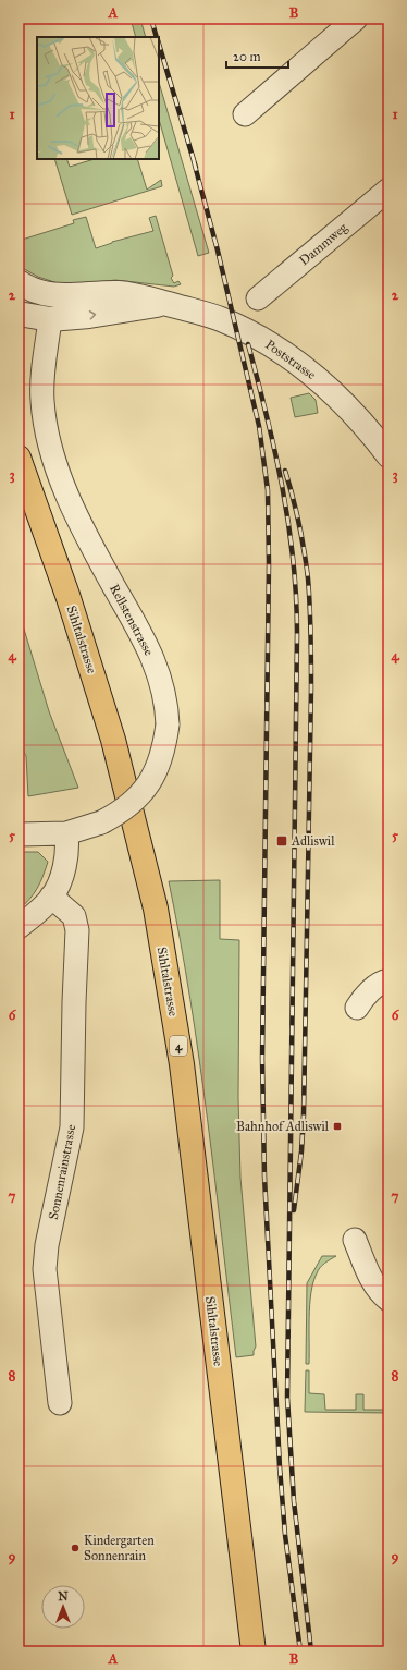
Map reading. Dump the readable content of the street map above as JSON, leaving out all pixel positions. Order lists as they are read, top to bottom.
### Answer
{
  "streets": {
    "main road": ["Sihltalstrasse", "4"],
    "street": [
      "Dammweg",
      "Poststrasse",
      "Rellstenstrasse",
      "Sonnenrainstrasse"
    ]
  },
  "crossings": [
    ["Poststrasse", "Rellstenstrasse"]
  ],
  "places": {
    "transit": ["Adliswil", "Bahnhof Adliswil"],
    "other": ["Kindergarten Sonnenrain"]
  },
  "scale_bar": "20 m",
  "north": "top",
  "grid": {
    "columns": ["A", "B"],
    "rows": [
      "1",
      "2",
      "3",
      "4",
      "5",
      "6",
      "7",
      "8",
      "9"
    ]
  }
}
